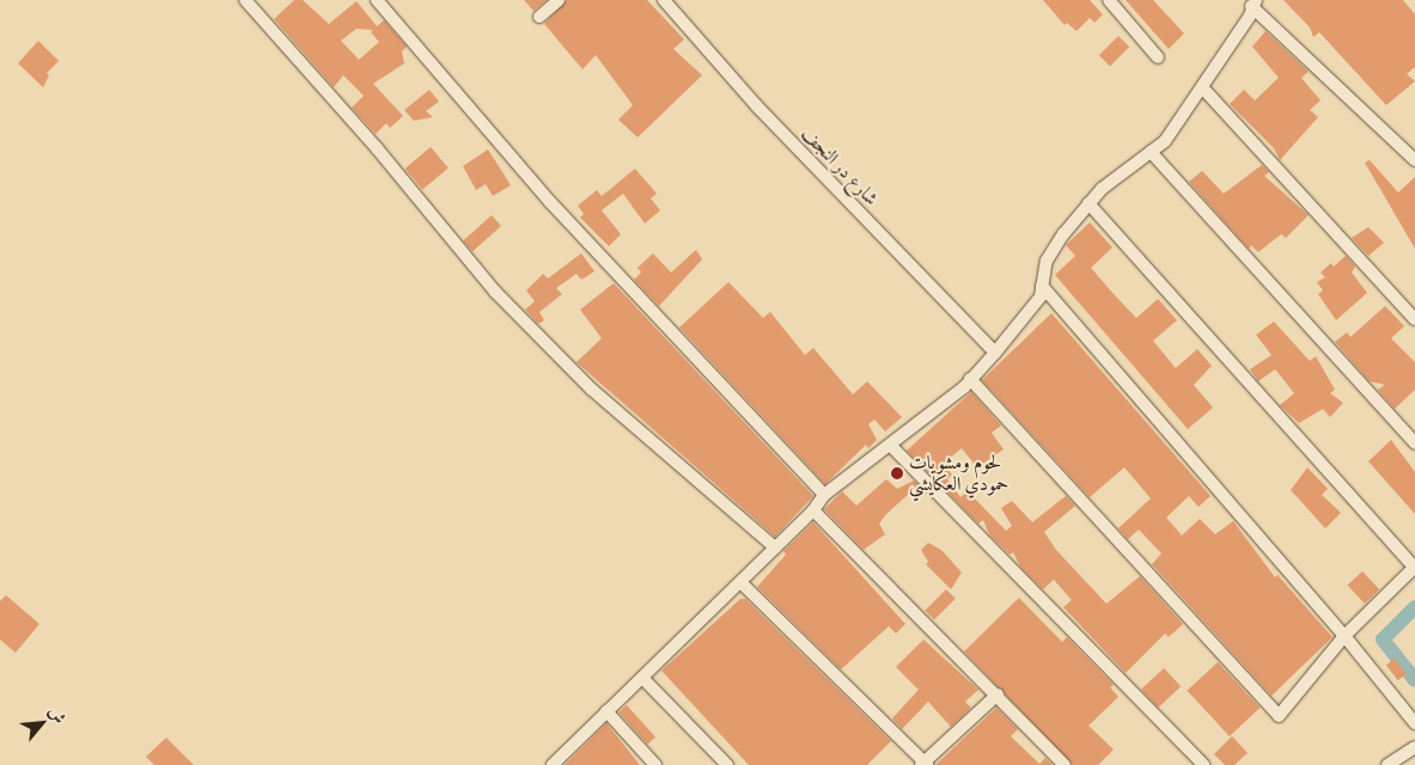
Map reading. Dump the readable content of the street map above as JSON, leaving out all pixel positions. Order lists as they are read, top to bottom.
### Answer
{
  "streets": {
    "street": ["شارع در النجف"]
  },
  "places": ["لحوم ومشويات حمودي العكايشي"],
  "north": "top right"
}
